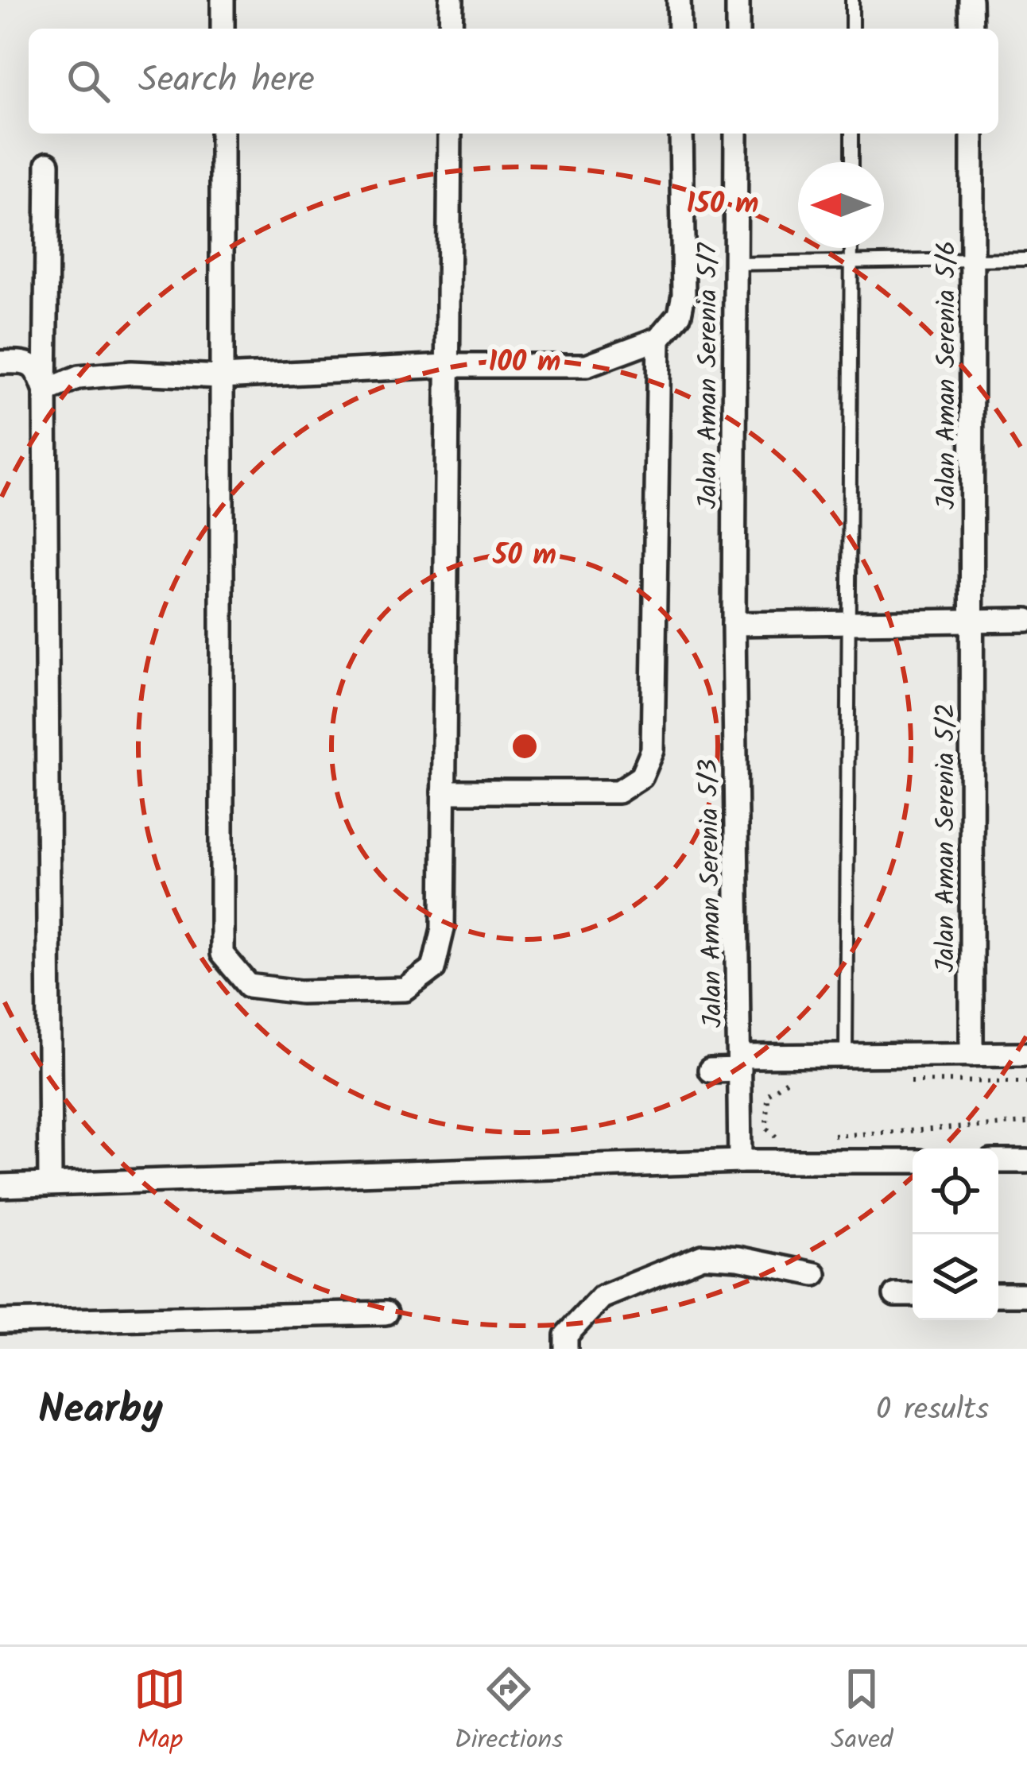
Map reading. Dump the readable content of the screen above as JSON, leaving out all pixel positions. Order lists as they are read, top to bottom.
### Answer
{
  "streets": {
    "street": [
      "Jalan Aman Serenia 5/6",
      "Jalan Aman Serenia 5/7",
      "Jalan Aman Serenia 5/2",
      "Jalan Aman Serenia 5/3"
    ]
  },
  "crossings": [
    ["Jalan Aman Serenia 5/6", "Jalan Aman Serenia 5/2"],
    ["Jalan Aman Serenia 5/7", "Jalan Aman Serenia 5/3"]
  ],
  "north": "left",
  "page": {
    "search": "Search here",
    "heading": ["Nearby", "0 results"],
    "nav": ["Map", "Directions", "Saved"]
  },
  "rings": ["150 m", "100 m", "50 m"]
}
